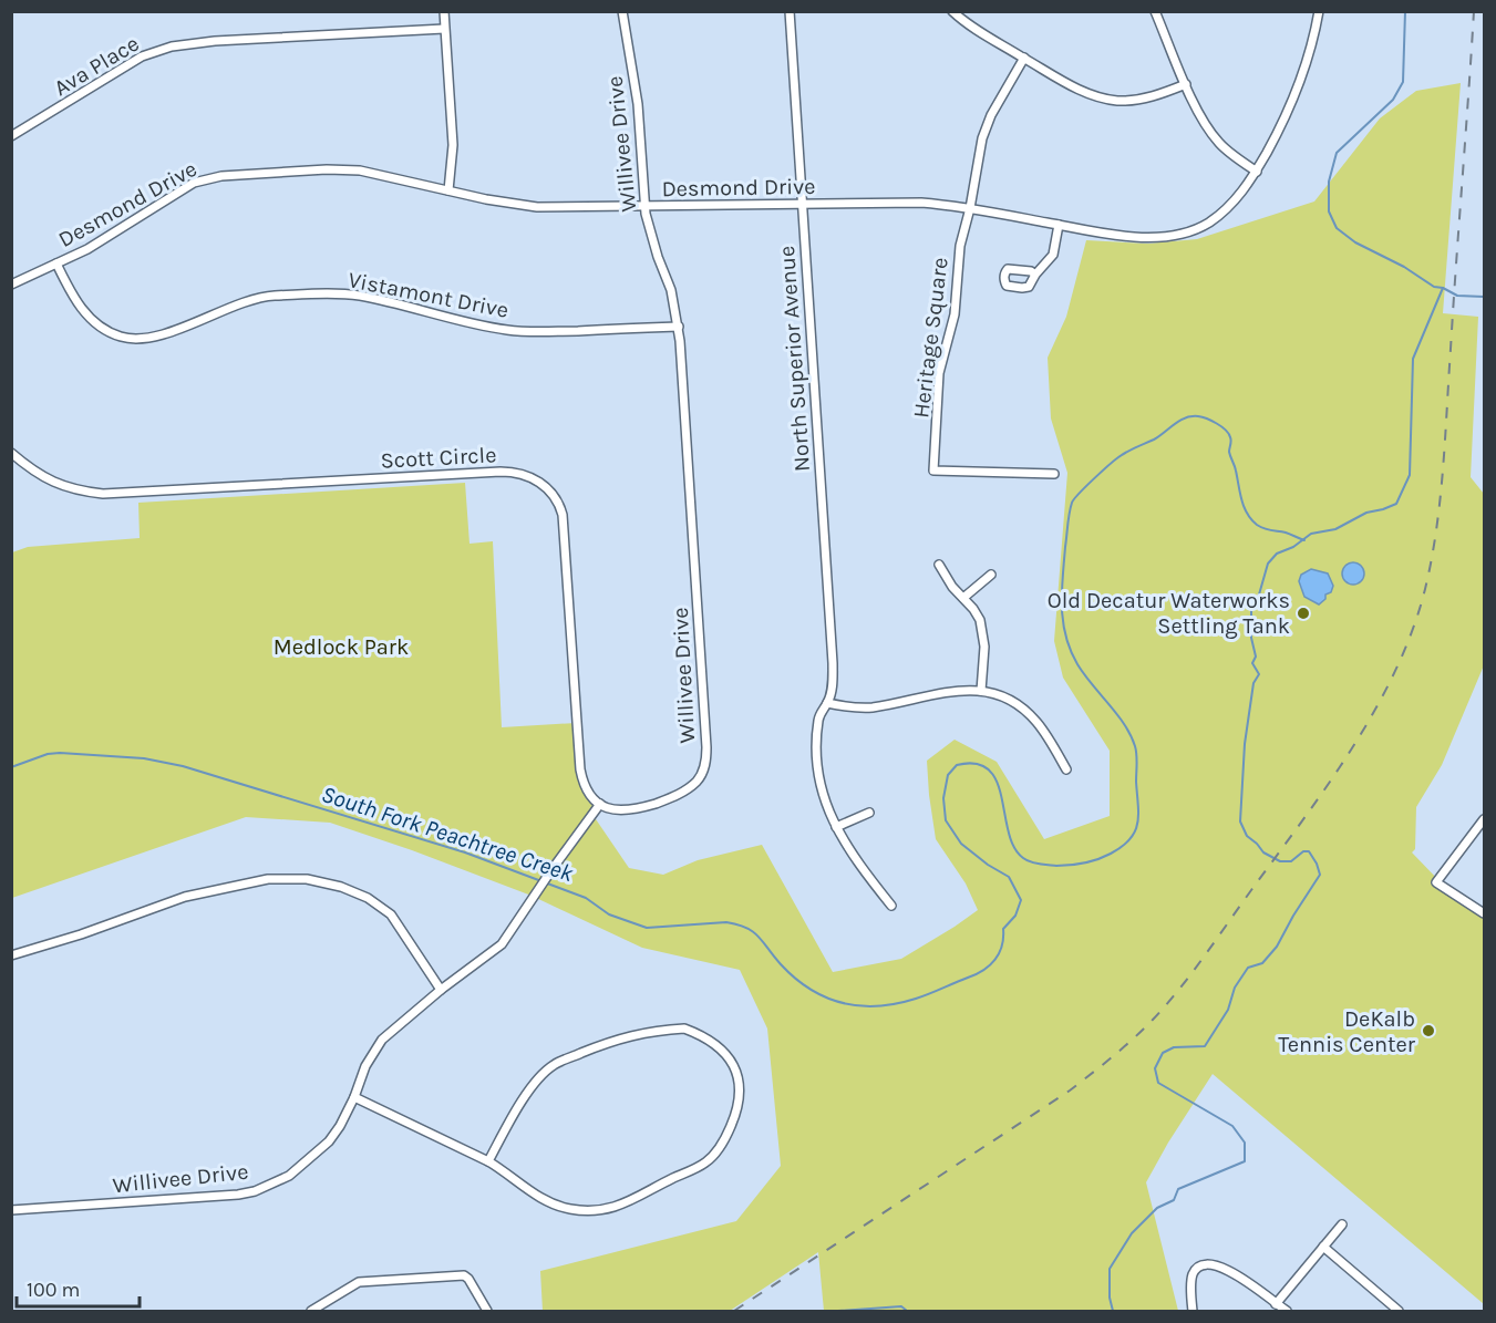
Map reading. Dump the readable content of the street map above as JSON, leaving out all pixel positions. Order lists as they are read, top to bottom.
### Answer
{
  "streets": {
    "street": [
      "Ava Place",
      "Willivee Drive",
      "Desmond Drive",
      "Vistamont Drive",
      "Heritage Square",
      "North Superior Avenue",
      "Scott Circle"
    ]
  },
  "crossings": [
    ["Willivee Drive", "Desmond Drive"],
    ["Willivee Drive", "Vistamont Drive"],
    ["Willivee Drive", "Scott Circle"],
    ["Desmond Drive", "Vistamont Drive"],
    ["Desmond Drive", "Heritage Square"],
    ["Desmond Drive", "North Superior Avenue"]
  ],
  "water": ["South Fork Peachtree Creek"],
  "parks": ["Medlock Park"],
  "places": ["Old Decatur Waterworks Settling Tank", "DeKalb Tennis Center"],
  "scale_bar": "100 m"
}
